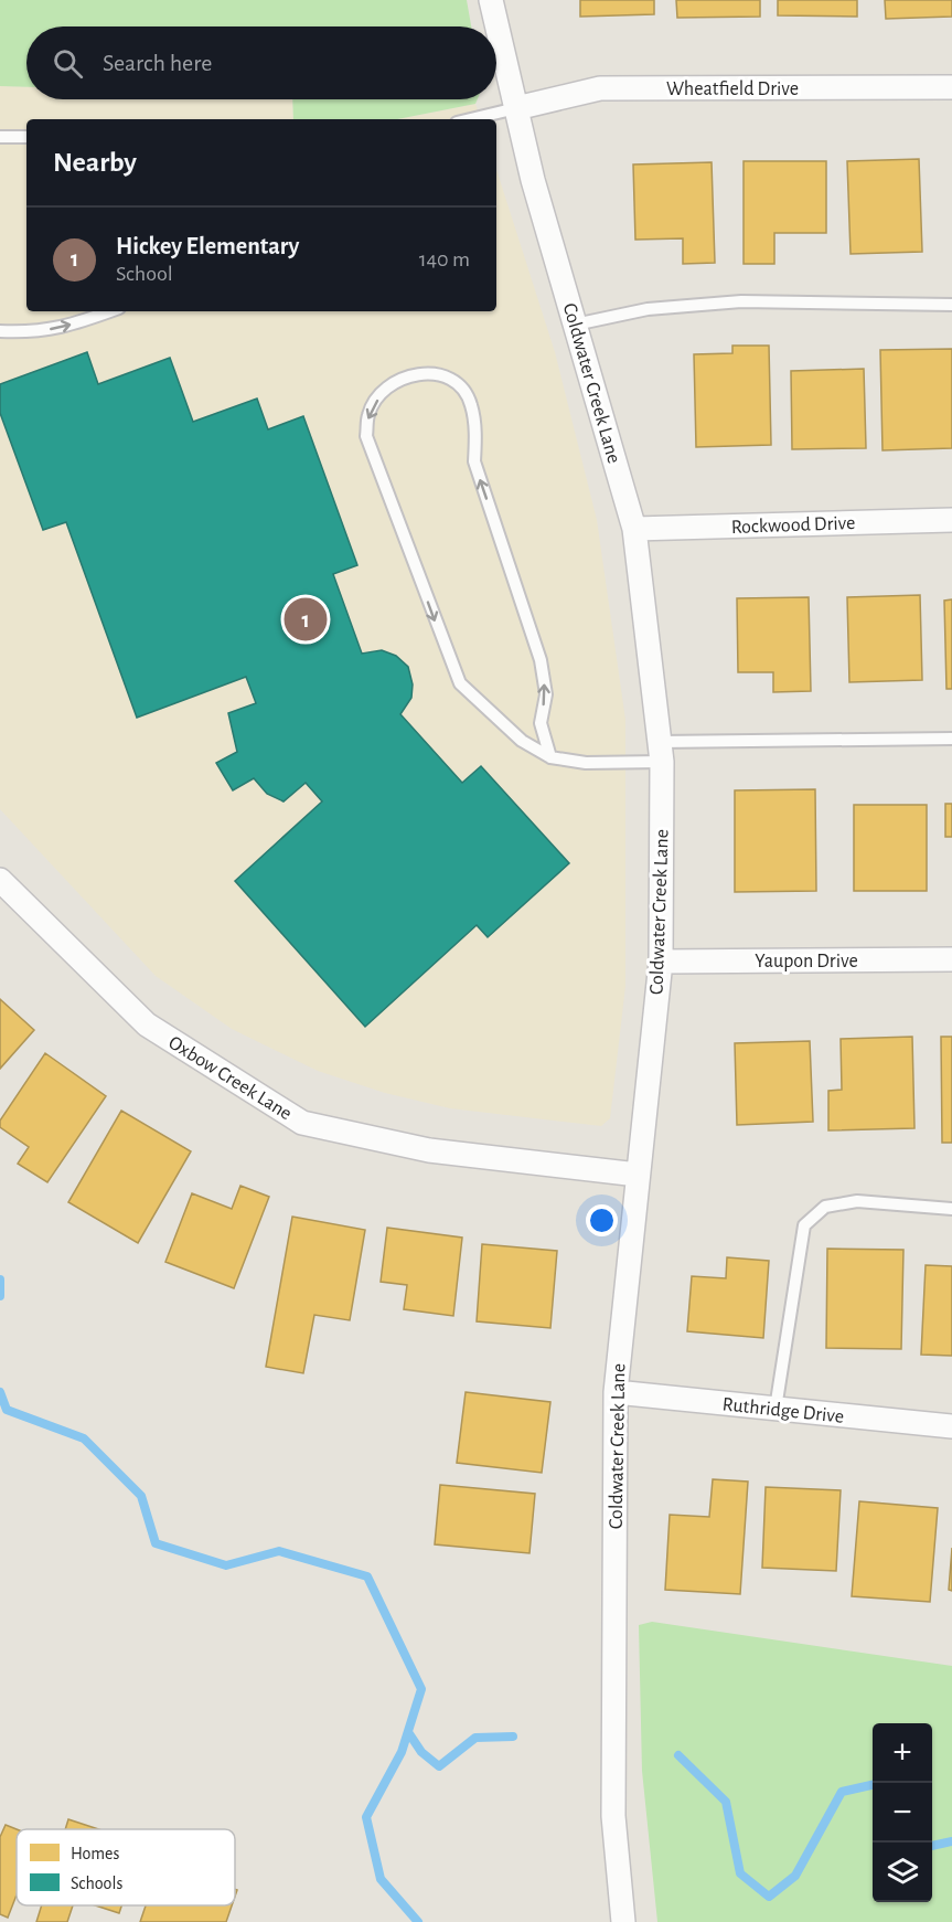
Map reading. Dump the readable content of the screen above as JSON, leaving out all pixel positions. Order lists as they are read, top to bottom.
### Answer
{
  "streets": {
    "street": [
      "Wheatfield Drive",
      "Coldwater Creek Lane",
      "Rockwood Drive",
      "Yaupon Drive",
      "Oxbow Creek Lane",
      "Ruthridge Drive"
    ]
  },
  "crossings": [
    ["Wheatfield Drive", "Coldwater Creek Lane"],
    ["Coldwater Creek Lane", "Rockwood Drive"],
    ["Coldwater Creek Lane", "Yaupon Drive"],
    ["Coldwater Creek Lane", "Oxbow Creek Lane"],
    ["Coldwater Creek Lane", "Ruthridge Drive"]
  ],
  "legend": ["Homes", "Schools"],
  "page": {
    "search": "Search here",
    "heading": "Nearby",
    "list": [
      {
        "mark": "1",
        "name": "Hickey Elementary",
        "note": "School",
        "value": "140 m"
      }
    ],
    "pins": "1",
    "map_buttons": ["+", "−"]
  }
}
